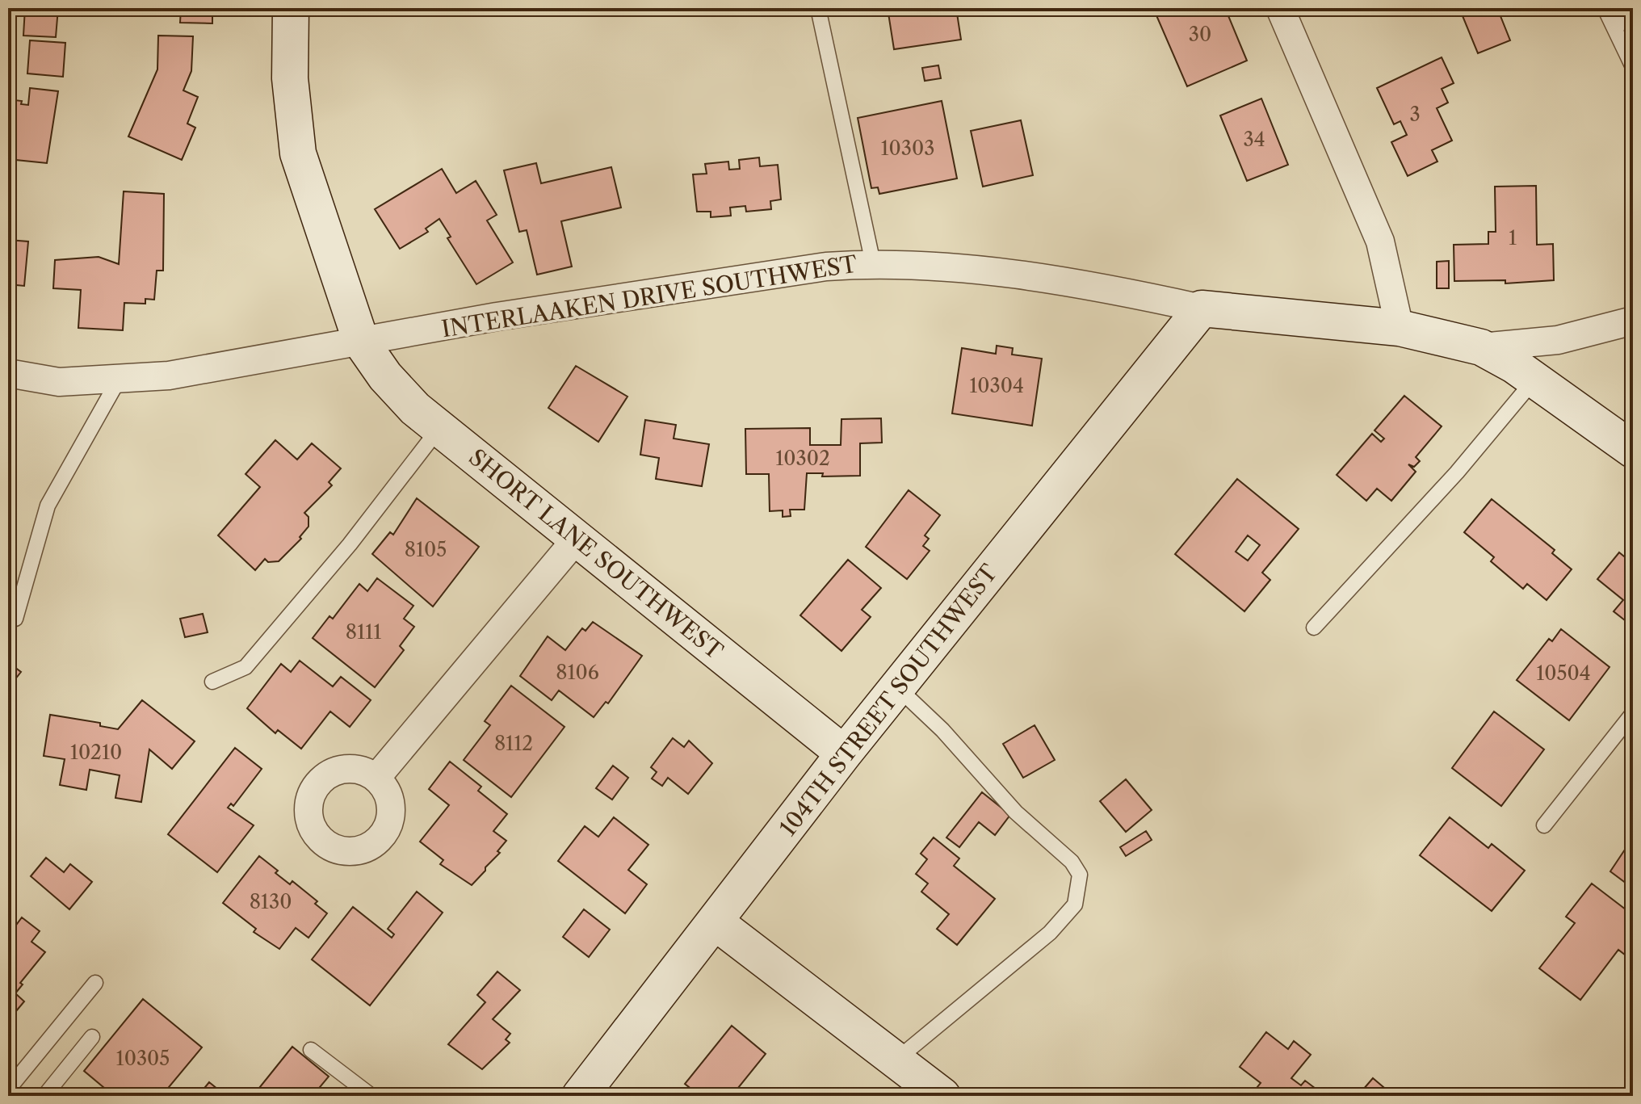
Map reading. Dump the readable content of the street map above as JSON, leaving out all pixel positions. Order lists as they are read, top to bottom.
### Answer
{
  "streets": {
    "street": ["INTERLAAKEN DRIVE SOUTHWEST", "SHORT LANE SOUTHWEST", "104TH STREET SOUTHWEST"]
  },
  "crossings": [
    ["INTERLAAKEN DRIVE SOUTHWEST", "SHORT LANE SOUTHWEST"],
    ["INTERLAAKEN DRIVE SOUTHWEST", "104TH STREET SOUTHWEST"],
    ["SHORT LANE SOUTHWEST", "104TH STREET SOUTHWEST"]
  ],
  "house_numbers": [
    "30",
    "3",
    "34",
    "10303",
    "1",
    "10304",
    "10302",
    "8105",
    "8111",
    "8106",
    "10504",
    "8112",
    "10210",
    "8130",
    "10305"
  ]
}
